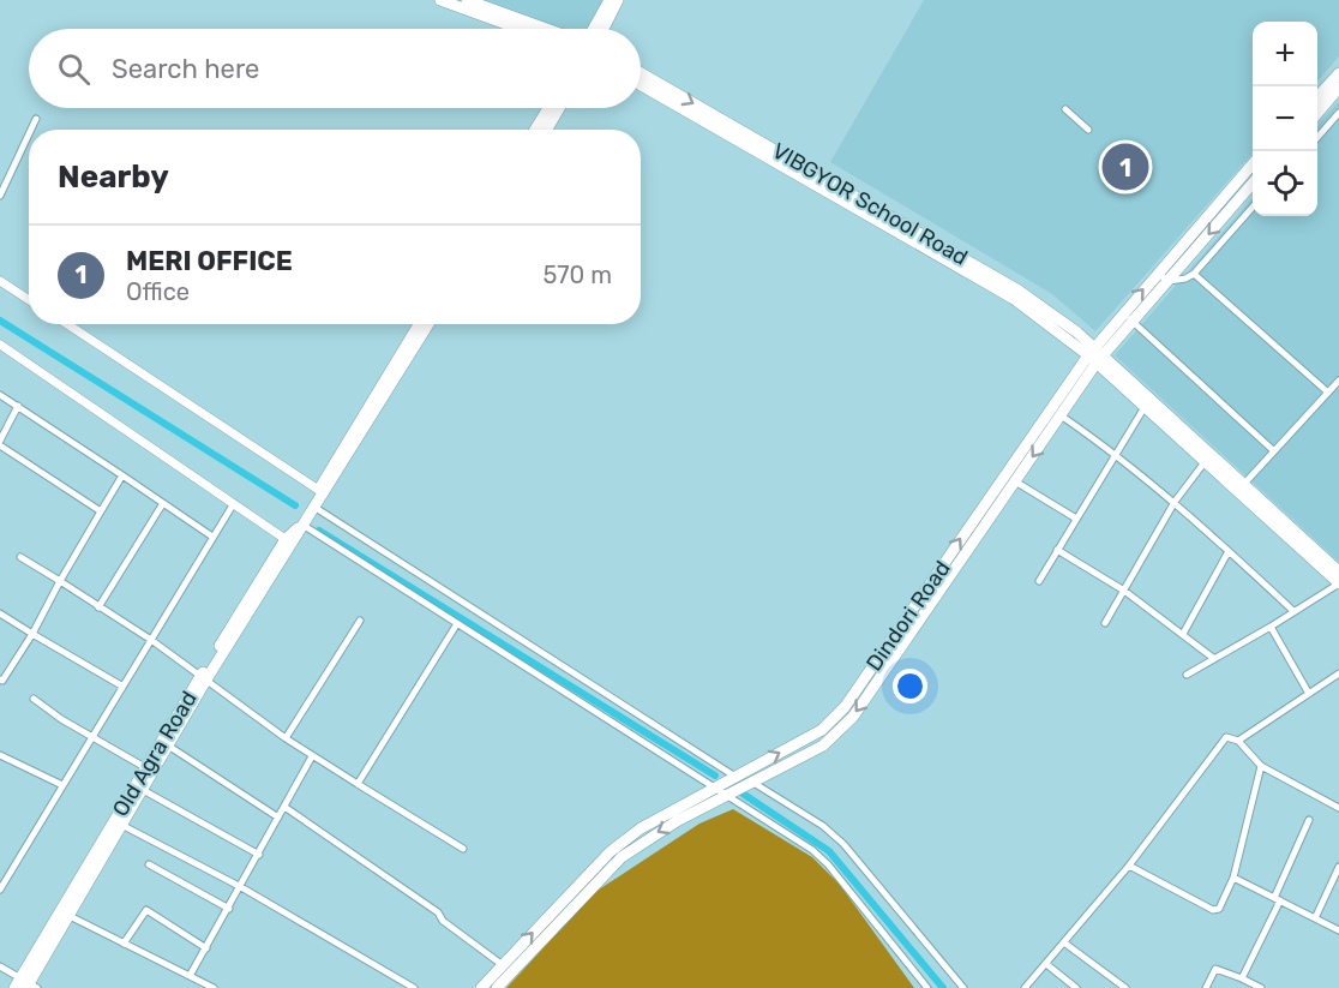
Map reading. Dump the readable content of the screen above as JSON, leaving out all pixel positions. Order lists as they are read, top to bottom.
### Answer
{
  "streets": {
    "main road": ["VIBGYOR School Road", "Dindori Road", "Old Agra Road"]
  },
  "crossings": [
    ["VIBGYOR School Road", "Dindori Road"]
  ],
  "page": {
    "map_buttons": ["+", "−"],
    "search": "Search here",
    "heading": "Nearby",
    "pins": "1",
    "list": [
      {
        "mark": "1",
        "name": "MERI OFFICE",
        "note": "Office",
        "value": "570 m"
      }
    ]
  }
}
